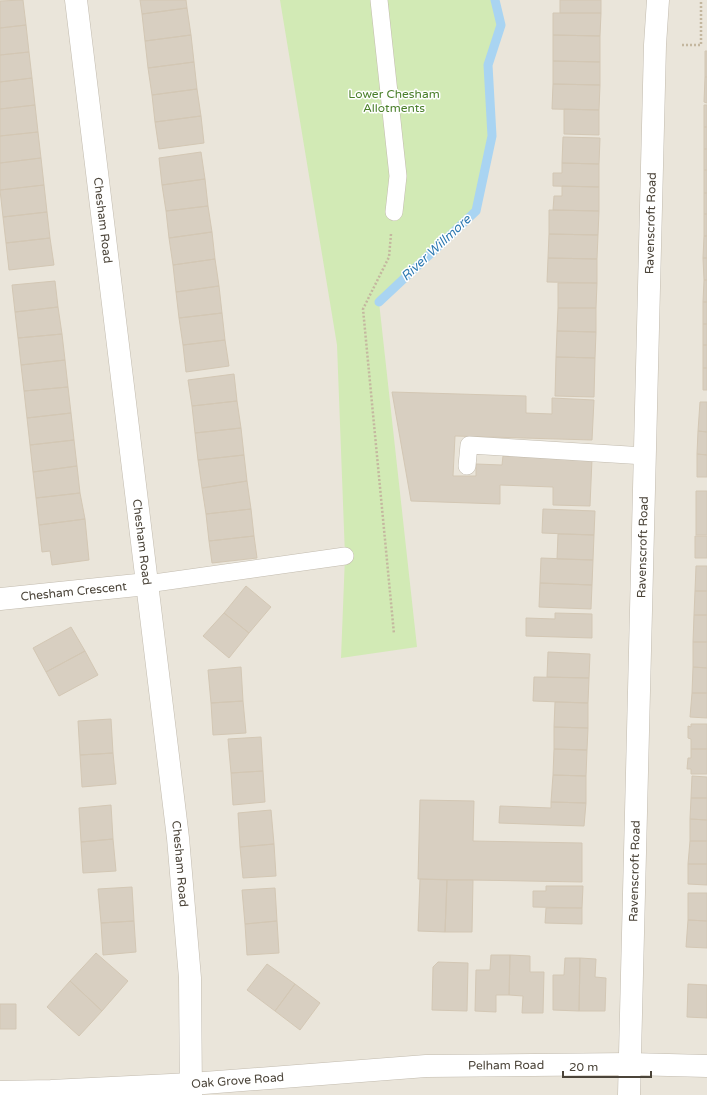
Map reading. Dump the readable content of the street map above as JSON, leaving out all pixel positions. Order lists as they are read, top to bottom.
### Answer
{
  "streets": {
    "street": [
      "Chesham Road",
      "Ravenscroft Road",
      "Chesham Crescent",
      "Pelham Road",
      "Oak Grove Road"
    ]
  },
  "crossings": [
    ["Chesham Road", "Chesham Crescent"],
    ["Chesham Road", "Oak Grove Road"],
    ["Ravenscroft Road", "Pelham Road"],
    ["Pelham Road", "Oak Grove Road"]
  ],
  "water": ["River Willmore"],
  "parks": ["Lower Chesham Allotments"],
  "scale_bar": "20 m"
}
